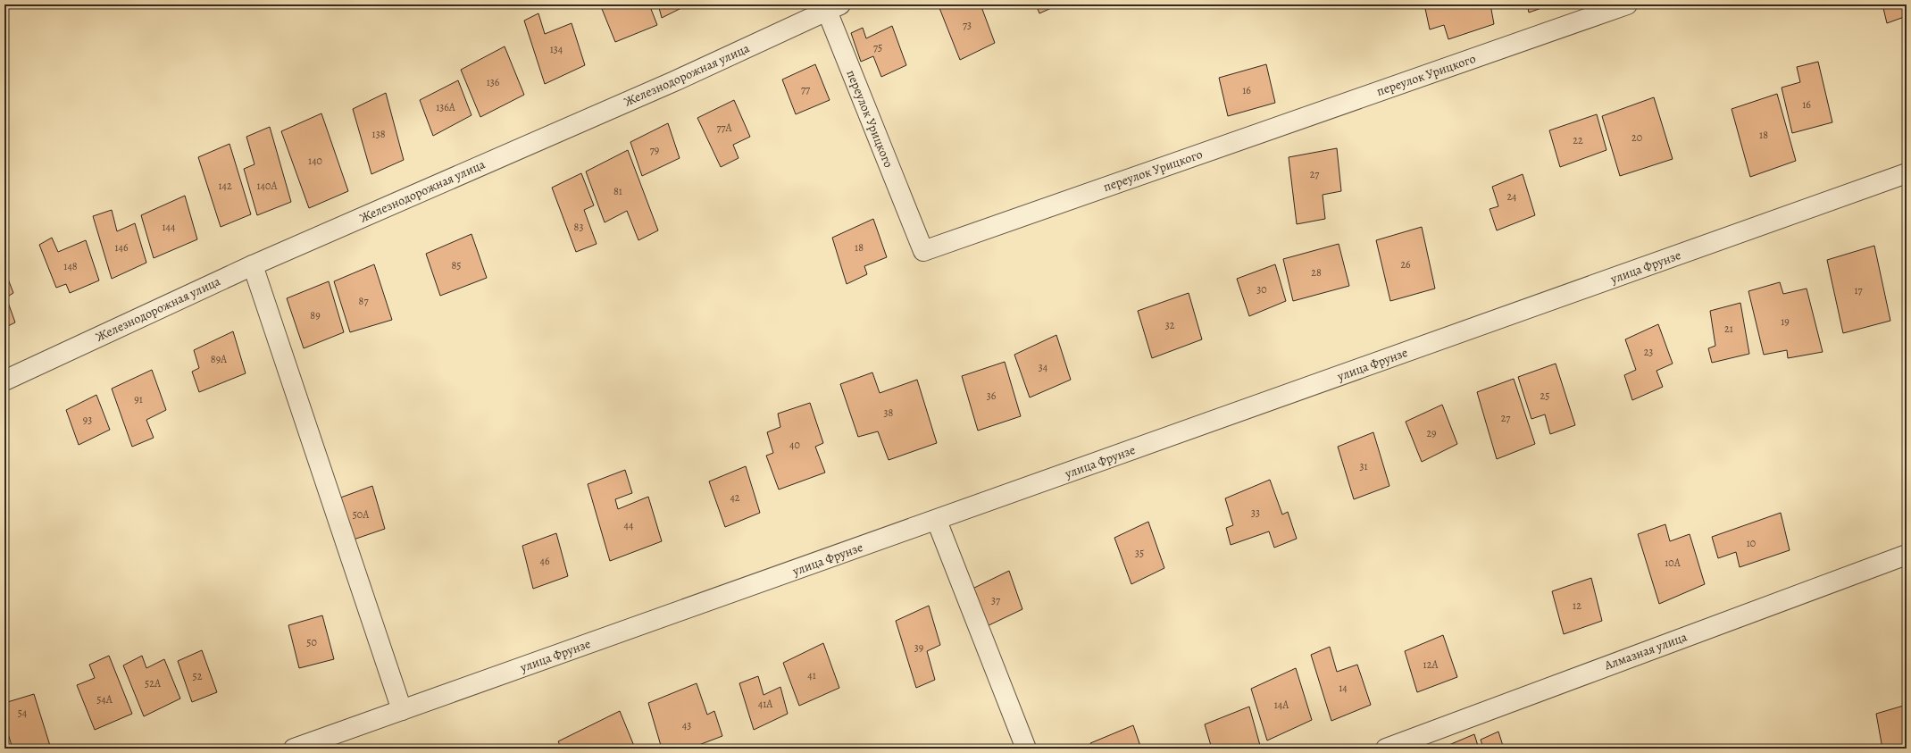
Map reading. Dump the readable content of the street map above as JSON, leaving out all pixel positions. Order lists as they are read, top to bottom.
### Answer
{
  "streets": {
    "street": [
      "Железнодорожная улица",
      "переулок Урицкого",
      "улица Фрунзе",
      "Алмазная улица"
    ]
  },
  "crossings": [
    ["Железнодорожная улица", "переулок Урицкого"]
  ],
  "house_numbers": [
    "73",
    "75",
    "134",
    "136",
    "77",
    "16",
    "16",
    "136А",
    "77А",
    "138",
    "18",
    "20",
    "22",
    "79",
    "140",
    "27",
    "142",
    "140А",
    "81",
    "24",
    "144",
    "83",
    "146",
    "18",
    "26",
    "85",
    "148",
    "28",
    "30",
    "17",
    "87",
    "89",
    "19",
    "32",
    "21",
    "23",
    "89А",
    "34",
    "36",
    "25",
    "91",
    "38",
    "27",
    "93",
    "29",
    "40",
    "31",
    "42",
    "33",
    "50А",
    "44",
    "10",
    "35",
    "46",
    "10А",
    "37",
    "12",
    "50",
    "39",
    "12А",
    "41",
    "52",
    "52А",
    "14",
    "54А",
    "41А",
    "14А",
    "54",
    "43"
  ]
}
